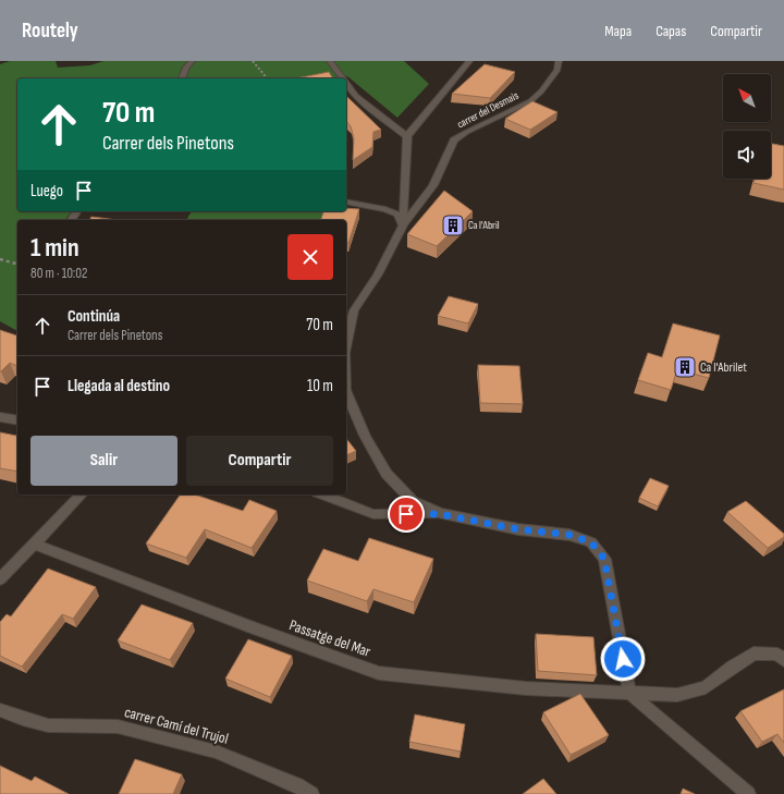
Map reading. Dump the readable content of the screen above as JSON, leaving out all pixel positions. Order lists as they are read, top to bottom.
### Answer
{
  "streets": {
    "street": ["carrer del Desmais", "Passatge del Mar", "carrer Camí del Trujol"]
  },
  "places": {
    "building": ["Ca l'Abril", "Ca l'Abrilet"]
  },
  "north": "top left",
  "page": {
    "header": "Routely",
    "nav": ["Mapa", "Capas", "Compartir"],
    "turn": ["70 m", "Carrer dels Pinetons"],
    "then": "Luego",
    "heading": ["1 min", "80 m · 10:02"],
    "list": [
      {
        "name": "Continúa",
        "note": "Carrer dels Pinetons",
        "value": "70 m"
      },
      {
        "name": "Llegada al destino",
        "value": "10 m"
      }
    ],
    "buttons": ["Salir", "Compartir"]
  }
}
